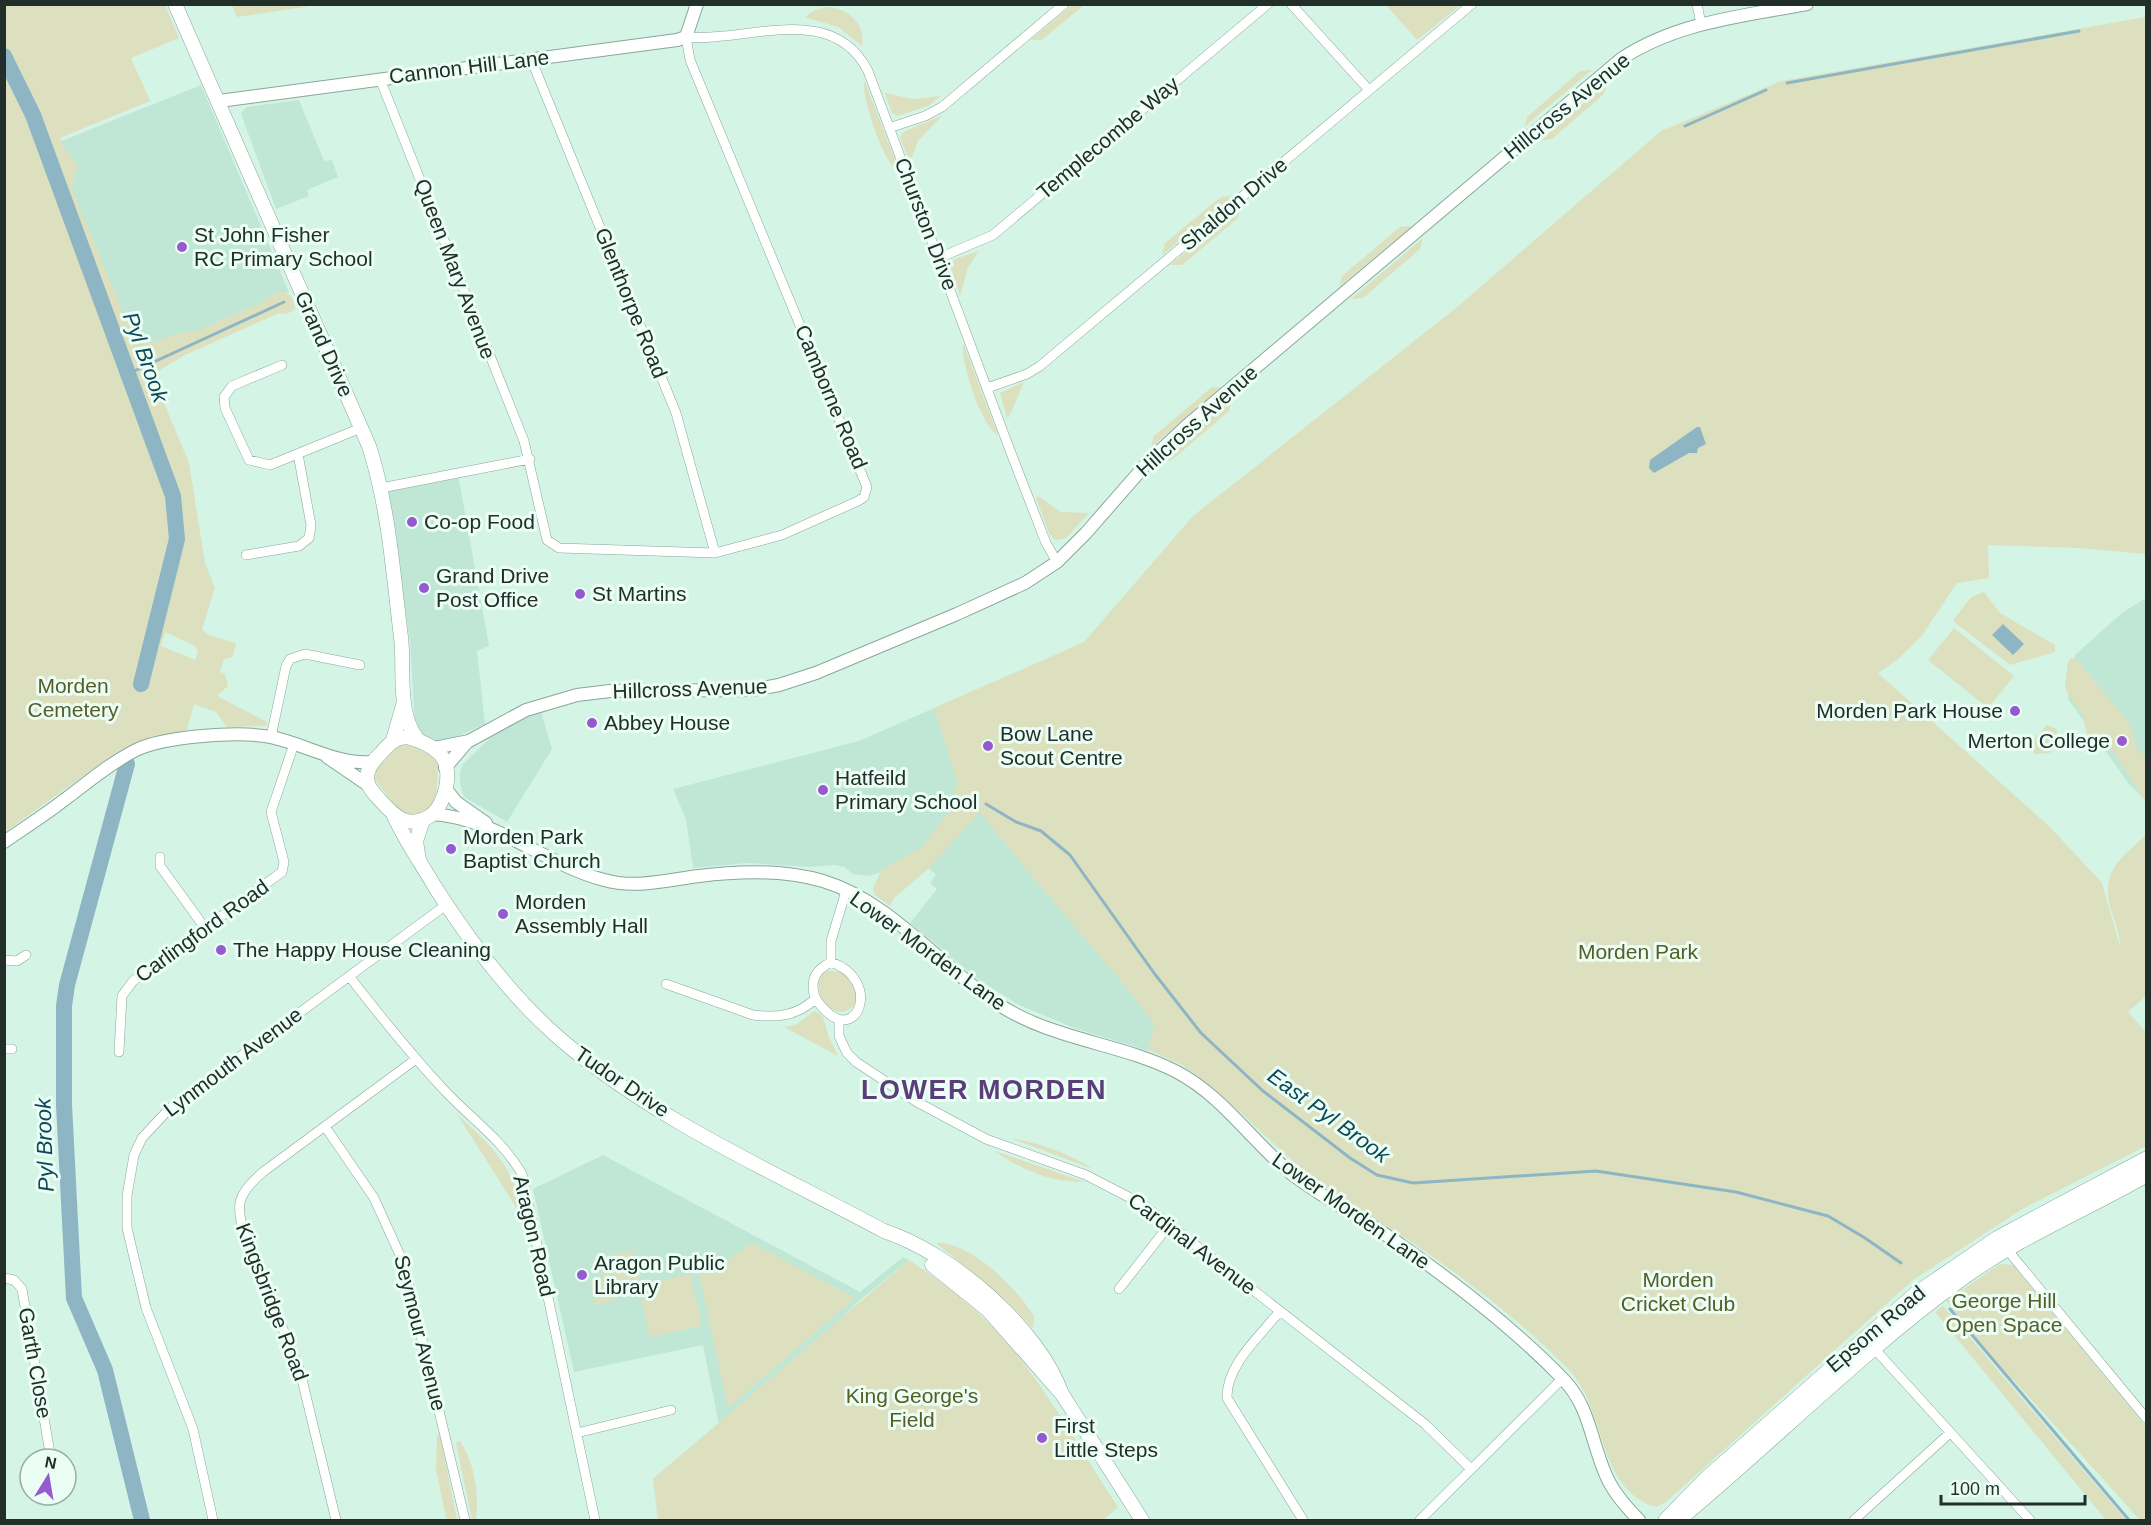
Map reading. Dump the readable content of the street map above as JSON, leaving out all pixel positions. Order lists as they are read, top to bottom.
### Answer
{
  "streets": {
    "highway": ["Epsom Road"],
    "main road": ["Grand Drive", "Tudor Drive"],
    "street": [
      "Cannon Hill Lane",
      "Hillcross Avenue",
      "Templecombe Way",
      "Shaldon Drive",
      "Churston Drive",
      "Queen Mary Avenue",
      "Glenthorpe Road",
      "Camborne Road",
      "Carlingford Road",
      "Lower Morden Lane",
      "Lynmouth Avenue",
      "Aragon Road",
      "Cardinal Avenue",
      "Kingsbridge Road",
      "Seymour Avenue",
      "Garth Close"
    ]
  },
  "crossings": [
    ["Cannon Hill Lane", "Churston Drive"],
    ["Cannon Hill Lane", "Queen Mary Avenue"],
    ["Cannon Hill Lane", "Glenthorpe Road"],
    ["Cannon Hill Lane", "Grand Drive"],
    ["Cannon Hill Lane", "Camborne Road"],
    ["Hillcross Avenue", "Churston Drive"],
    ["Hillcross Avenue", "Grand Drive"],
    ["Hillcross Avenue", "Lower Morden Lane"],
    ["Hillcross Avenue", "Tudor Drive"],
    ["Templecombe Way", "Churston Drive"],
    ["Shaldon Drive", "Churston Drive"],
    ["Churston Drive", "Camborne Road"],
    ["Queen Mary Avenue", "Camborne Road"],
    ["Glenthorpe Road", "Camborne Road"],
    ["Grand Drive", "Lower Morden Lane"],
    ["Grand Drive", "Tudor Drive"],
    ["Lower Morden Lane", "Tudor Drive"],
    ["Lynmouth Avenue", "Tudor Drive"],
    ["Lynmouth Avenue", "Aragon Road"],
    ["Aragon Road", "Kingsbridge Road"],
    ["Kingsbridge Road", "Seymour Avenue"]
  ],
  "districts": ["LOWER MORDEN"],
  "water": ["Pyl Brook", "East Pyl Brook"],
  "parks": [
    "Morden Cemetery",
    "Morden Park",
    "Morden Cricket Club",
    "George Hill Open Space",
    "King George's Field"
  ],
  "places": [
    "St John Fisher RC Primary School",
    "Co-op Food",
    "Grand Drive Post Office",
    "St Martins",
    "Morden Park House",
    "Abbey House",
    "Merton College",
    "Bow Lane Scout Centre",
    "Hatfeild Primary School",
    "Morden Park Baptist Church",
    "Morden Assembly Hall",
    "The Happy House Cleaning",
    "Aragon Public Library",
    "First Little Steps"
  ],
  "scale_bar": "100 m",
  "north": "top"
}
